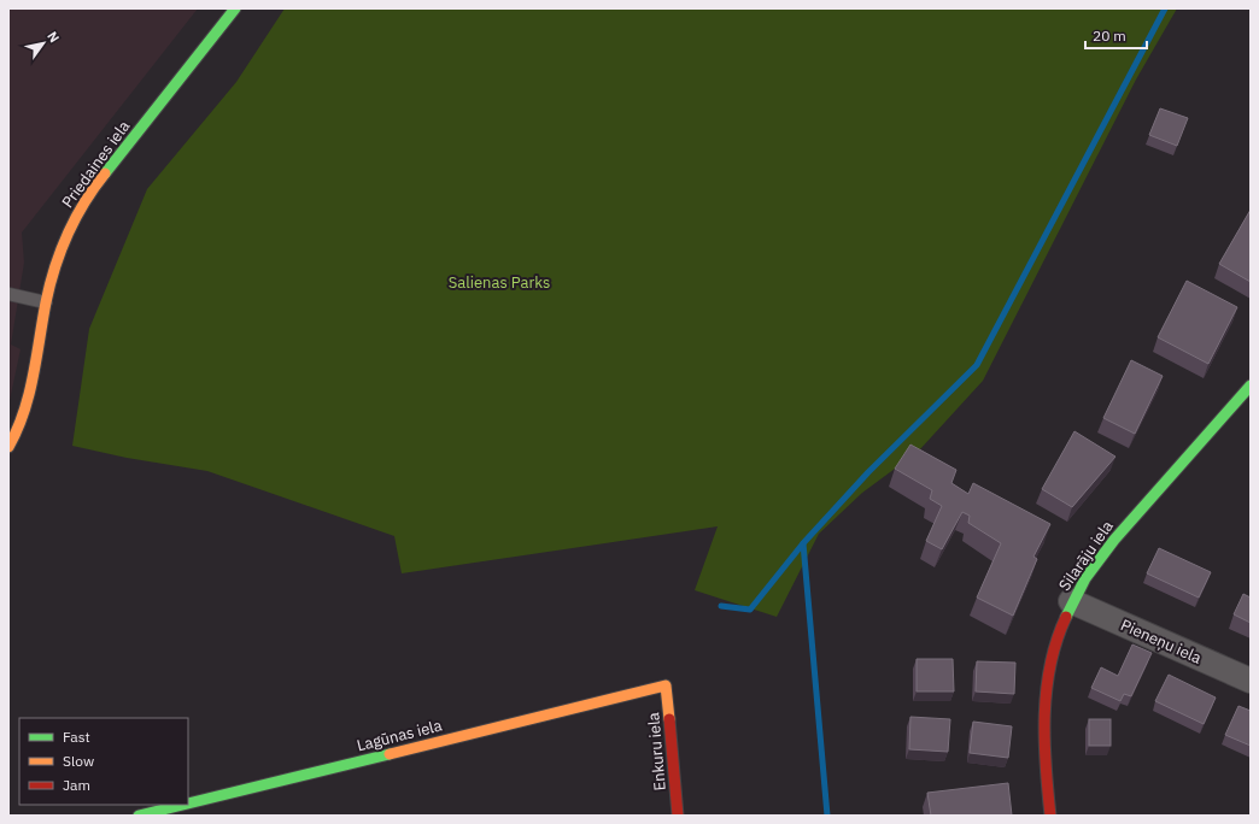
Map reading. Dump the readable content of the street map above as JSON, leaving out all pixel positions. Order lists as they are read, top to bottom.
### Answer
{
  "streets": {
    "street": [
      "Priedaines iela",
      "Silarāju iela",
      "Pieneņu iela",
      "Lagūnas iela",
      "Enkuru iela"
    ]
  },
  "crossings": [
    ["Silarāju iela", "Pieneņu iela"],
    ["Lagūnas iela", "Enkuru iela"]
  ],
  "parks": ["Salienas Parks"],
  "legend": ["Fast", "Slow", "Jam"],
  "scale_bar": "20 m",
  "north": "top right"
}
